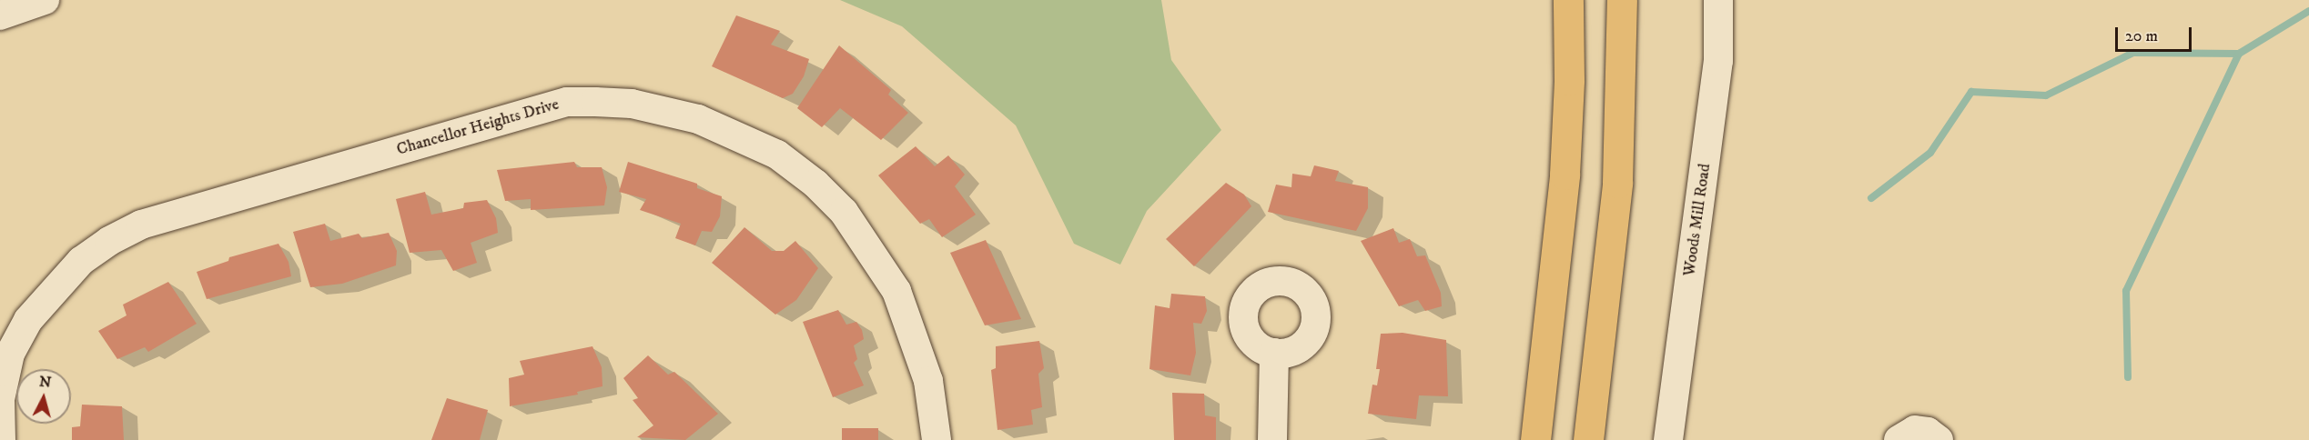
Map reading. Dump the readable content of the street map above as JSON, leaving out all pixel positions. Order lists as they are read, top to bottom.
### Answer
{
  "streets": {
    "street": ["Chancellor Heights Drive", "Woods Mill Road"]
  },
  "scale_bar": "20 m",
  "north": "top"
}
